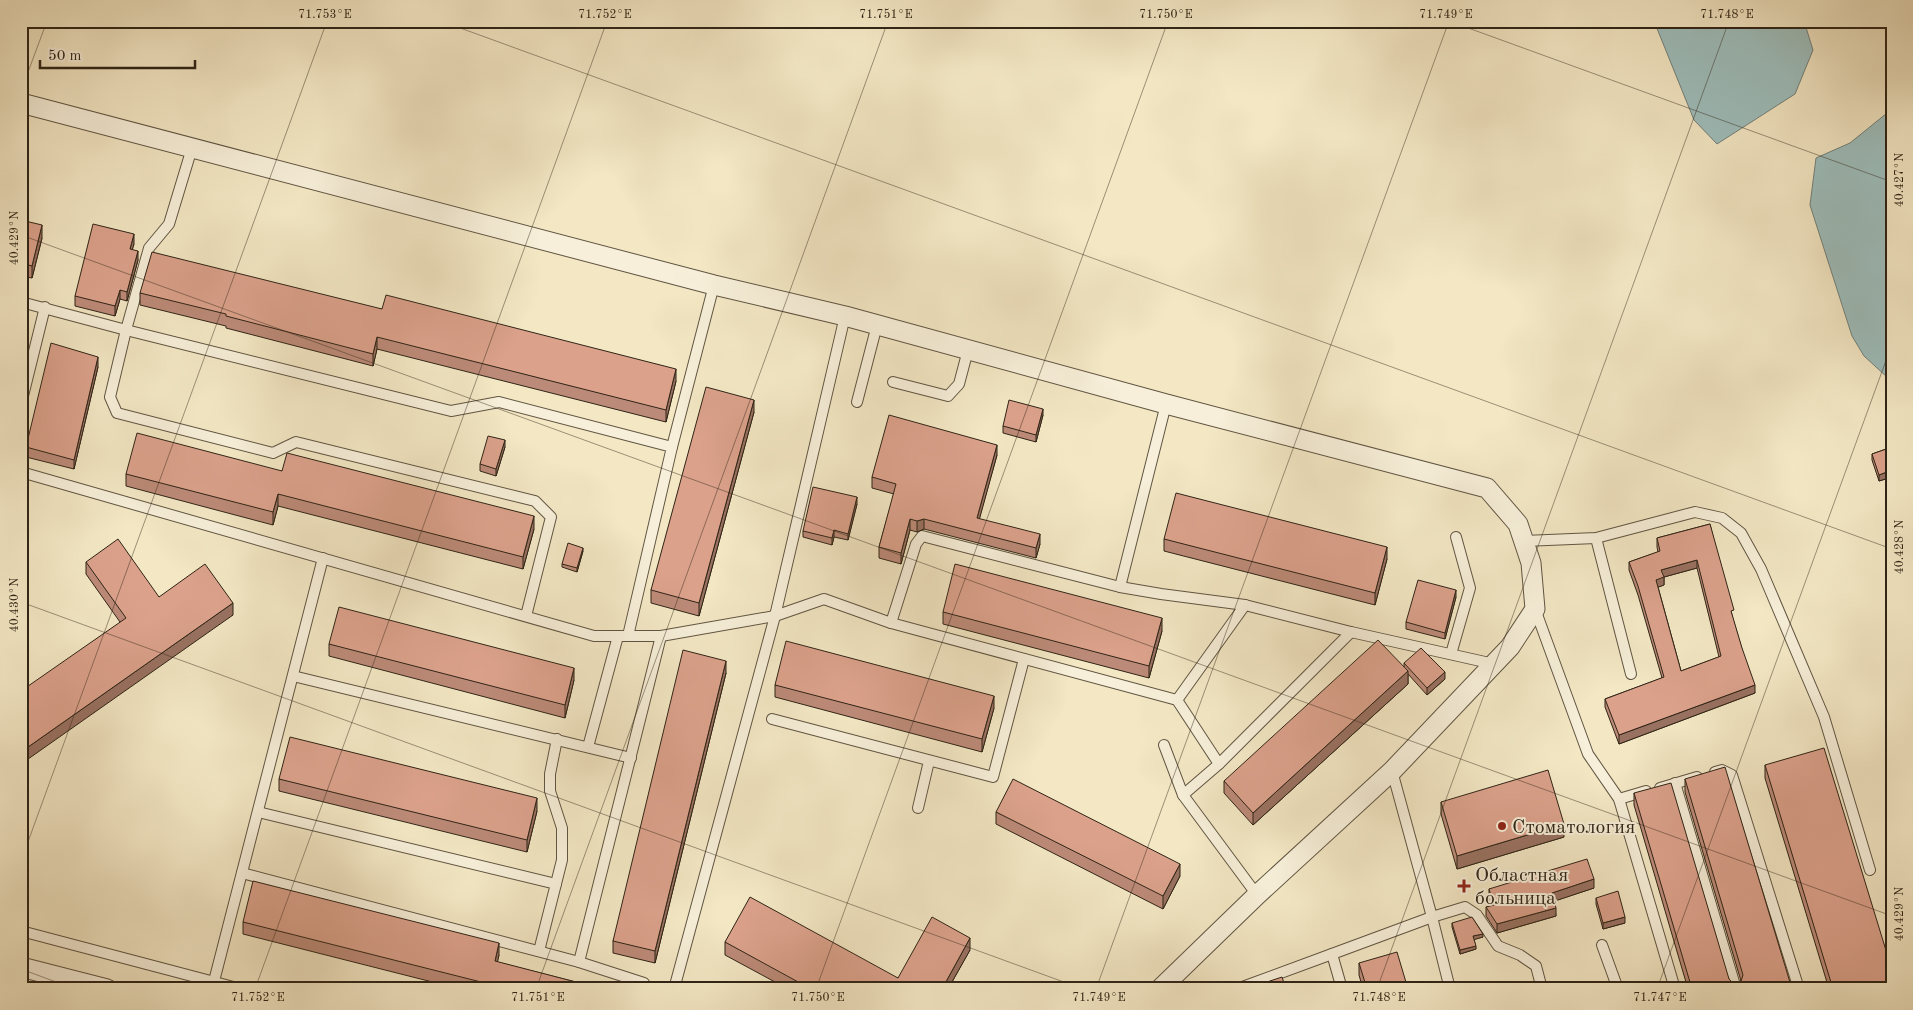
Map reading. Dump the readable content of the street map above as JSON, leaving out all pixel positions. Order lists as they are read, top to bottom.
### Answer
{
  "places": {
    "other": ["Стоматология"],
    "health": ["Областная больница"]
  },
  "scale_bar": "50 m",
  "coordinates": [
    "71.753°E",
    "71.752°E",
    "71.751°E",
    "71.750°E",
    "71.749°E",
    "71.748°E",
    "40.427°N",
    "40.429°N",
    "40.428°N",
    "40.430°N",
    "71.747°E"
  ]
}
